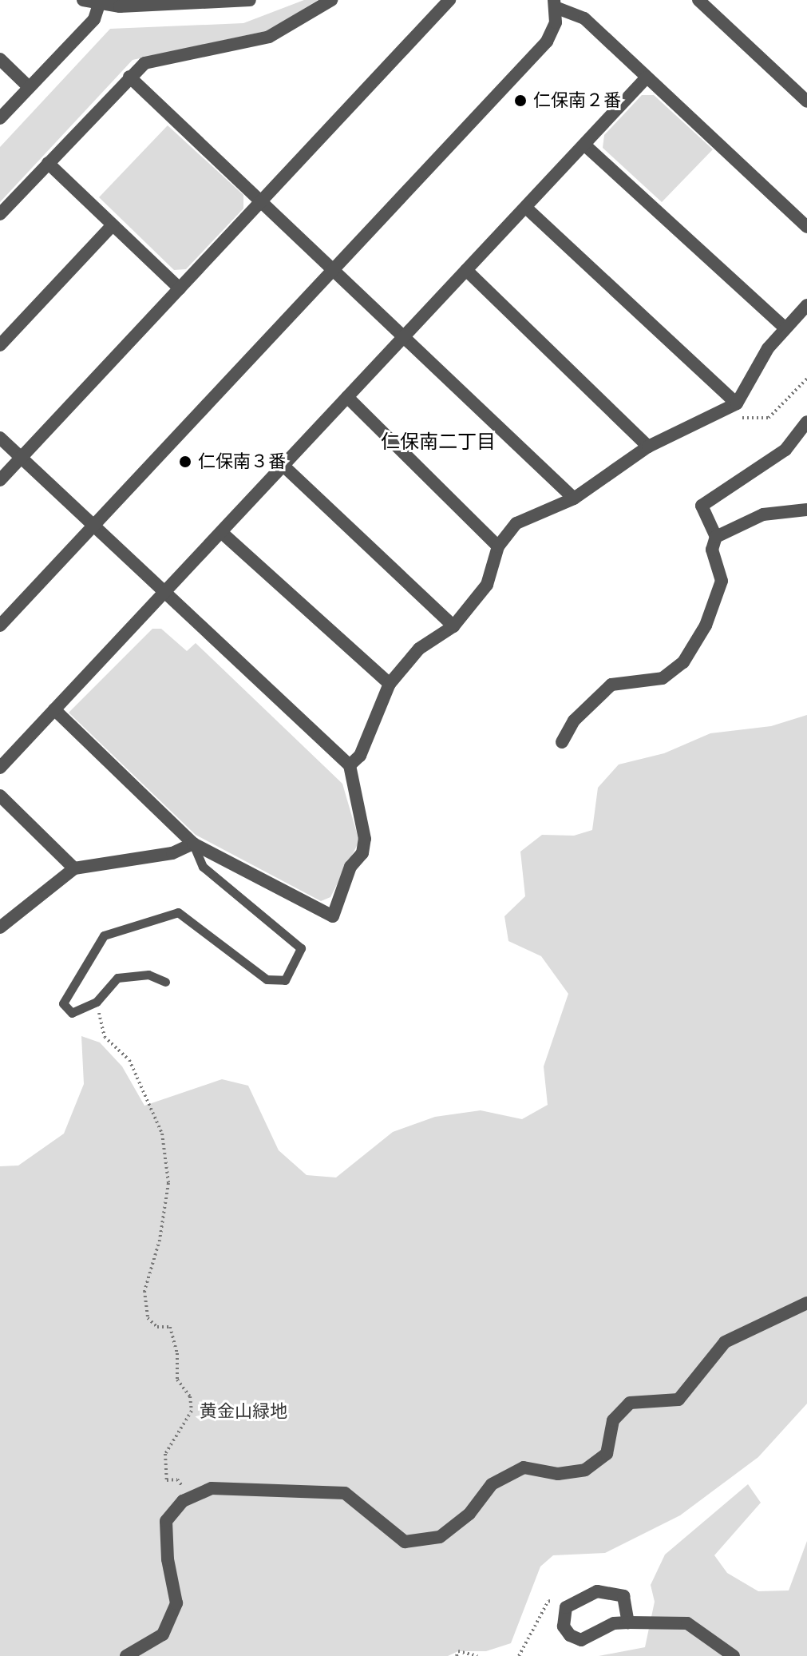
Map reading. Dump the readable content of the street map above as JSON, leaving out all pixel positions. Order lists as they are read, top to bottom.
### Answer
{
  "districts": ["仁保南二丁目"],
  "parks": ["黄金山緑地"],
  "places": ["仁保南２番", "仁保南３番"]
}
